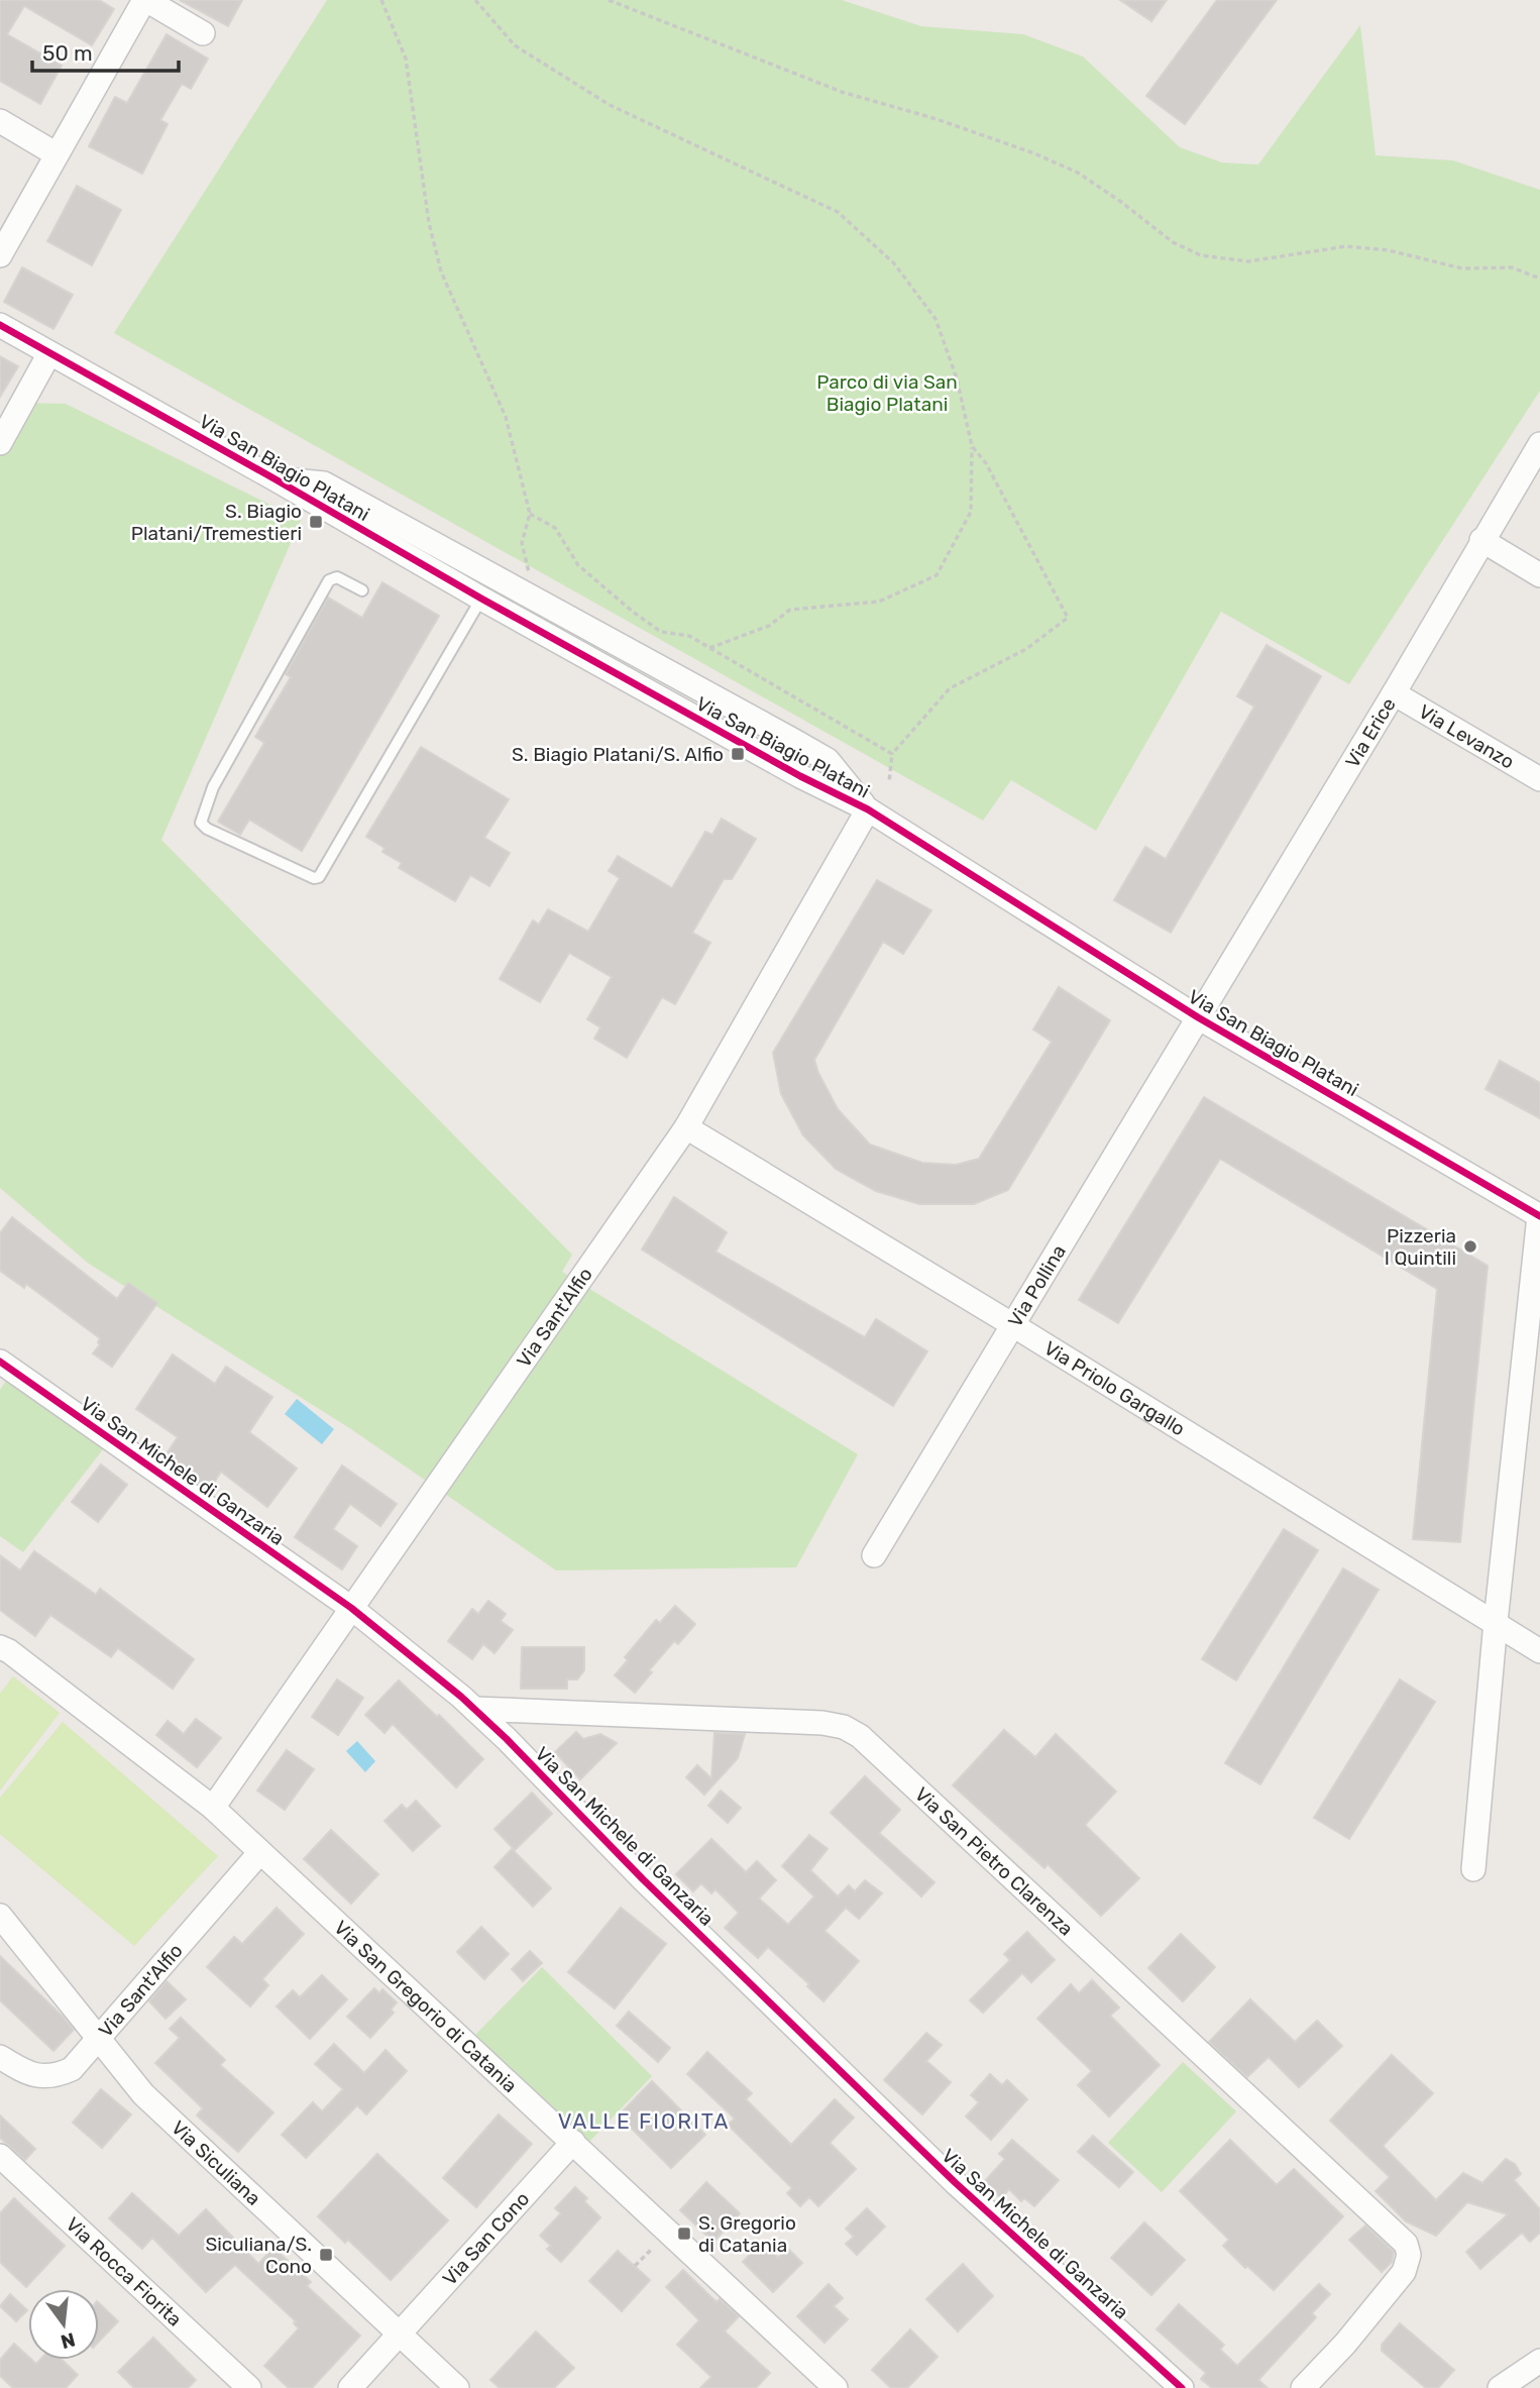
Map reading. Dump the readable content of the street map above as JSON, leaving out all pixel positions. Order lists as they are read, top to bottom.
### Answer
{
  "streets": {
    "street": [
      "Via San Biagio Platani",
      "Via Erice",
      "Via Levanzo",
      "Via Pollina",
      "Via Sant'Alfio",
      "Via Priolo Gargallo",
      "Via San Michele di Ganzaria",
      "Via San Pietro Clarenza",
      "Via San Gregorio di Catania",
      "Via Siculiana",
      "Via San Cono",
      "Via Rocca Fiorita"
    ]
  },
  "crossings": [
    ["Via San Biagio Platani", "Via Erice"],
    ["Via San Biagio Platani", "Via Pollina"],
    ["Via San Biagio Platani", "Via Sant'Alfio"],
    ["Via Erice", "Via Levanzo"],
    ["Via Erice", "Via Pollina"],
    ["Via Pollina", "Via Priolo Gargallo"],
    ["Via Sant'Alfio", "Via Priolo Gargallo"],
    ["Via Sant'Alfio", "Via San Michele di Ganzaria"],
    ["Via Sant'Alfio", "Via San Gregorio di Catania"],
    ["Via Sant'Alfio", "Via Siculiana"],
    ["Via San Michele di Ganzaria", "Via San Pietro Clarenza"],
    ["Via San Gregorio di Catania", "Via San Cono"],
    ["Via Siculiana", "Via San Cono"]
  ],
  "districts": ["VALLE FIORITA"],
  "parks": ["Parco di via San Biagio Platani"],
  "places": {
    "transit": [
      "S. Biagio Platani/Tremestieri",
      "S. Biagio Platani/S. Alfio",
      "S. Gregorio di Catania",
      "Siculiana/S. Cono"
    ],
    "other": ["Pizzeria I Quintili"]
  },
  "scale_bar": "50 m",
  "north": "bottom"
}
